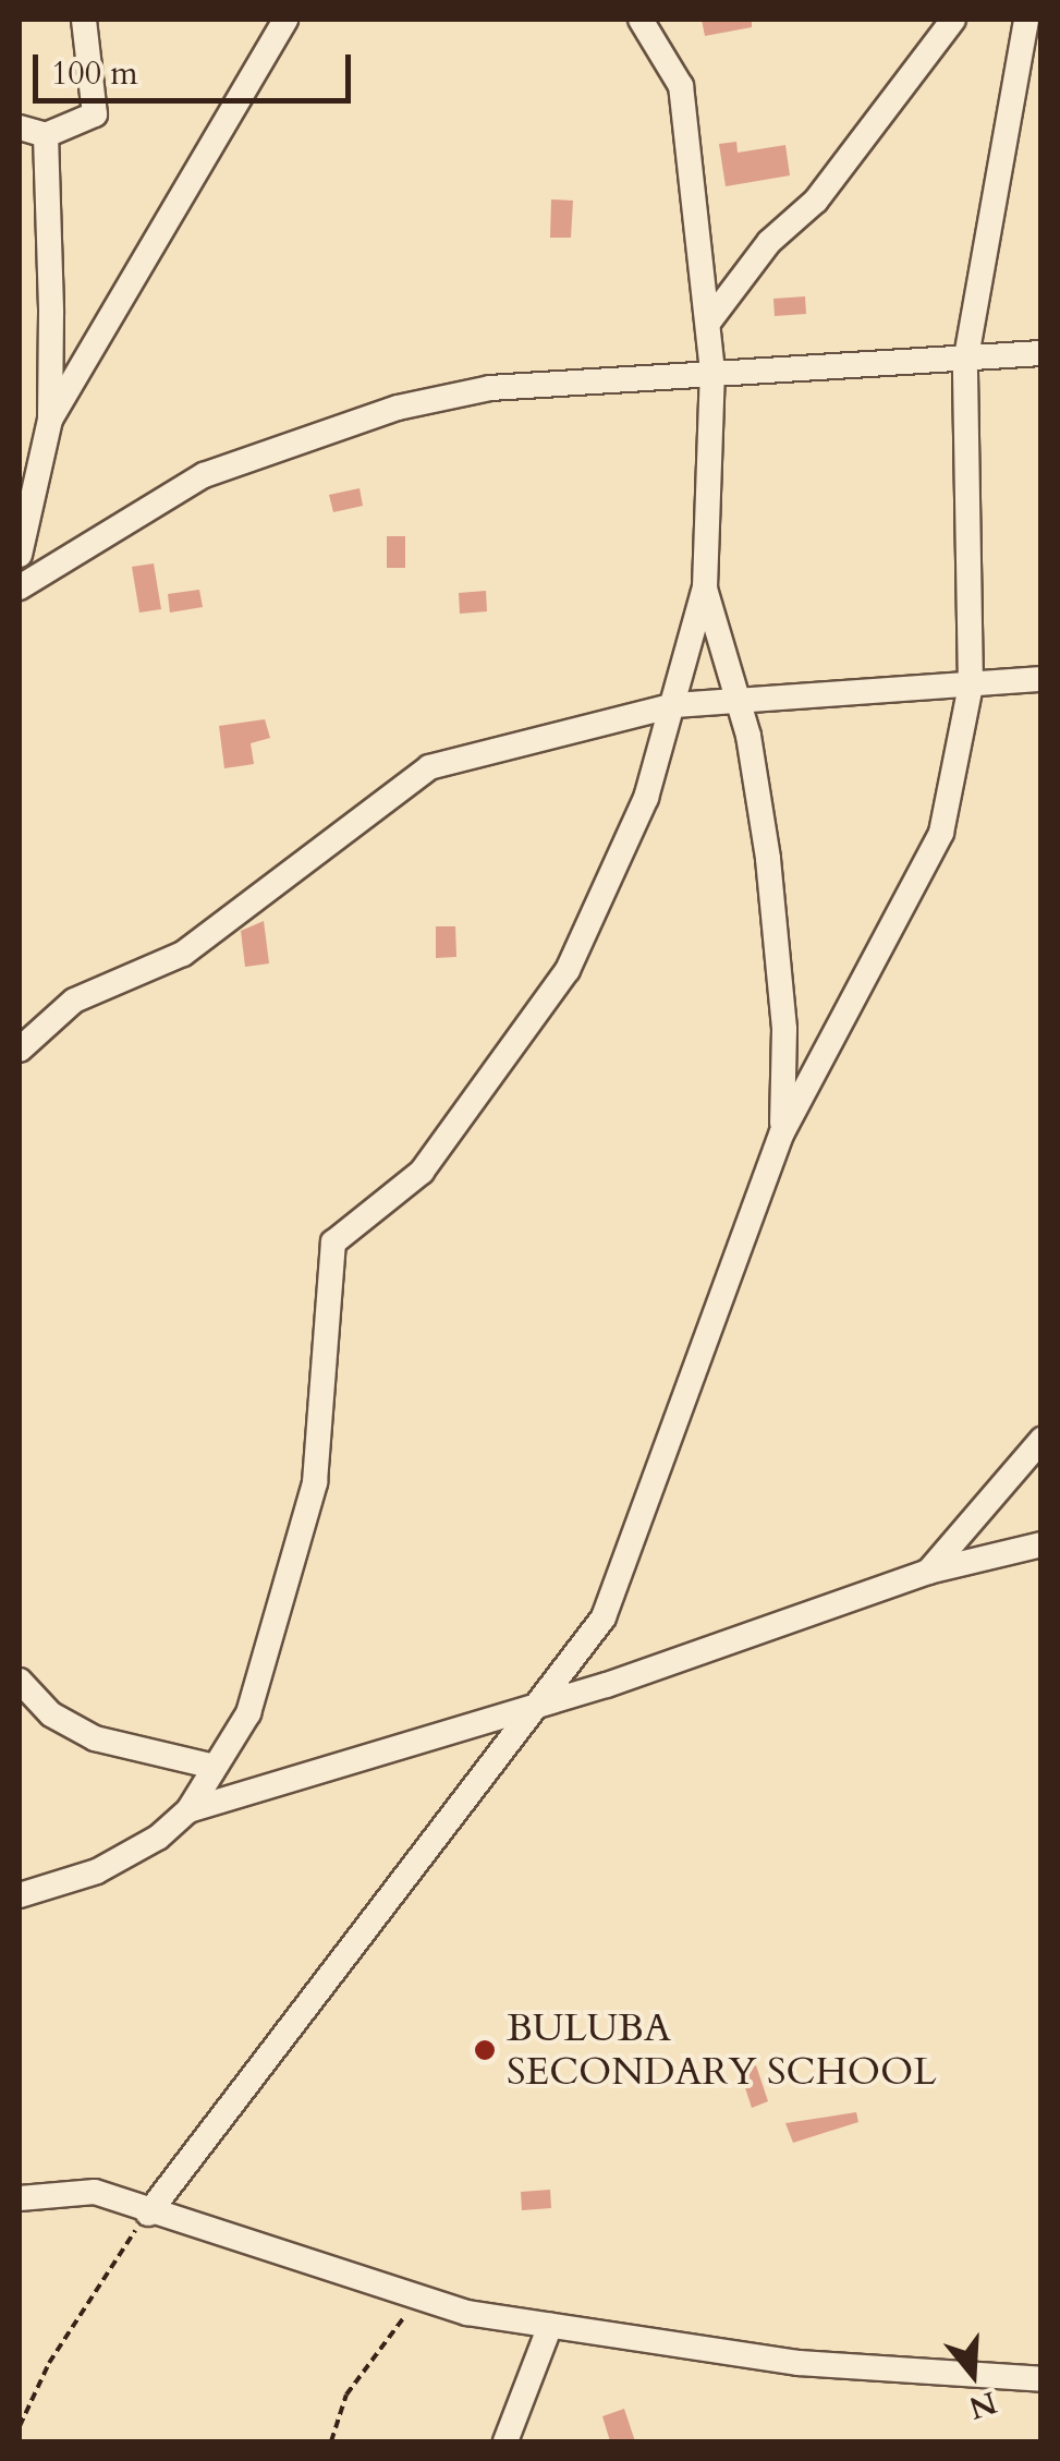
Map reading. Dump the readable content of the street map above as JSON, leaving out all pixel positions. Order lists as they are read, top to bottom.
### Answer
{
  "places": ["BULUBA SECONDARY SCHOOL"],
  "scale_bar": "100 m",
  "north": "bottom"
}
